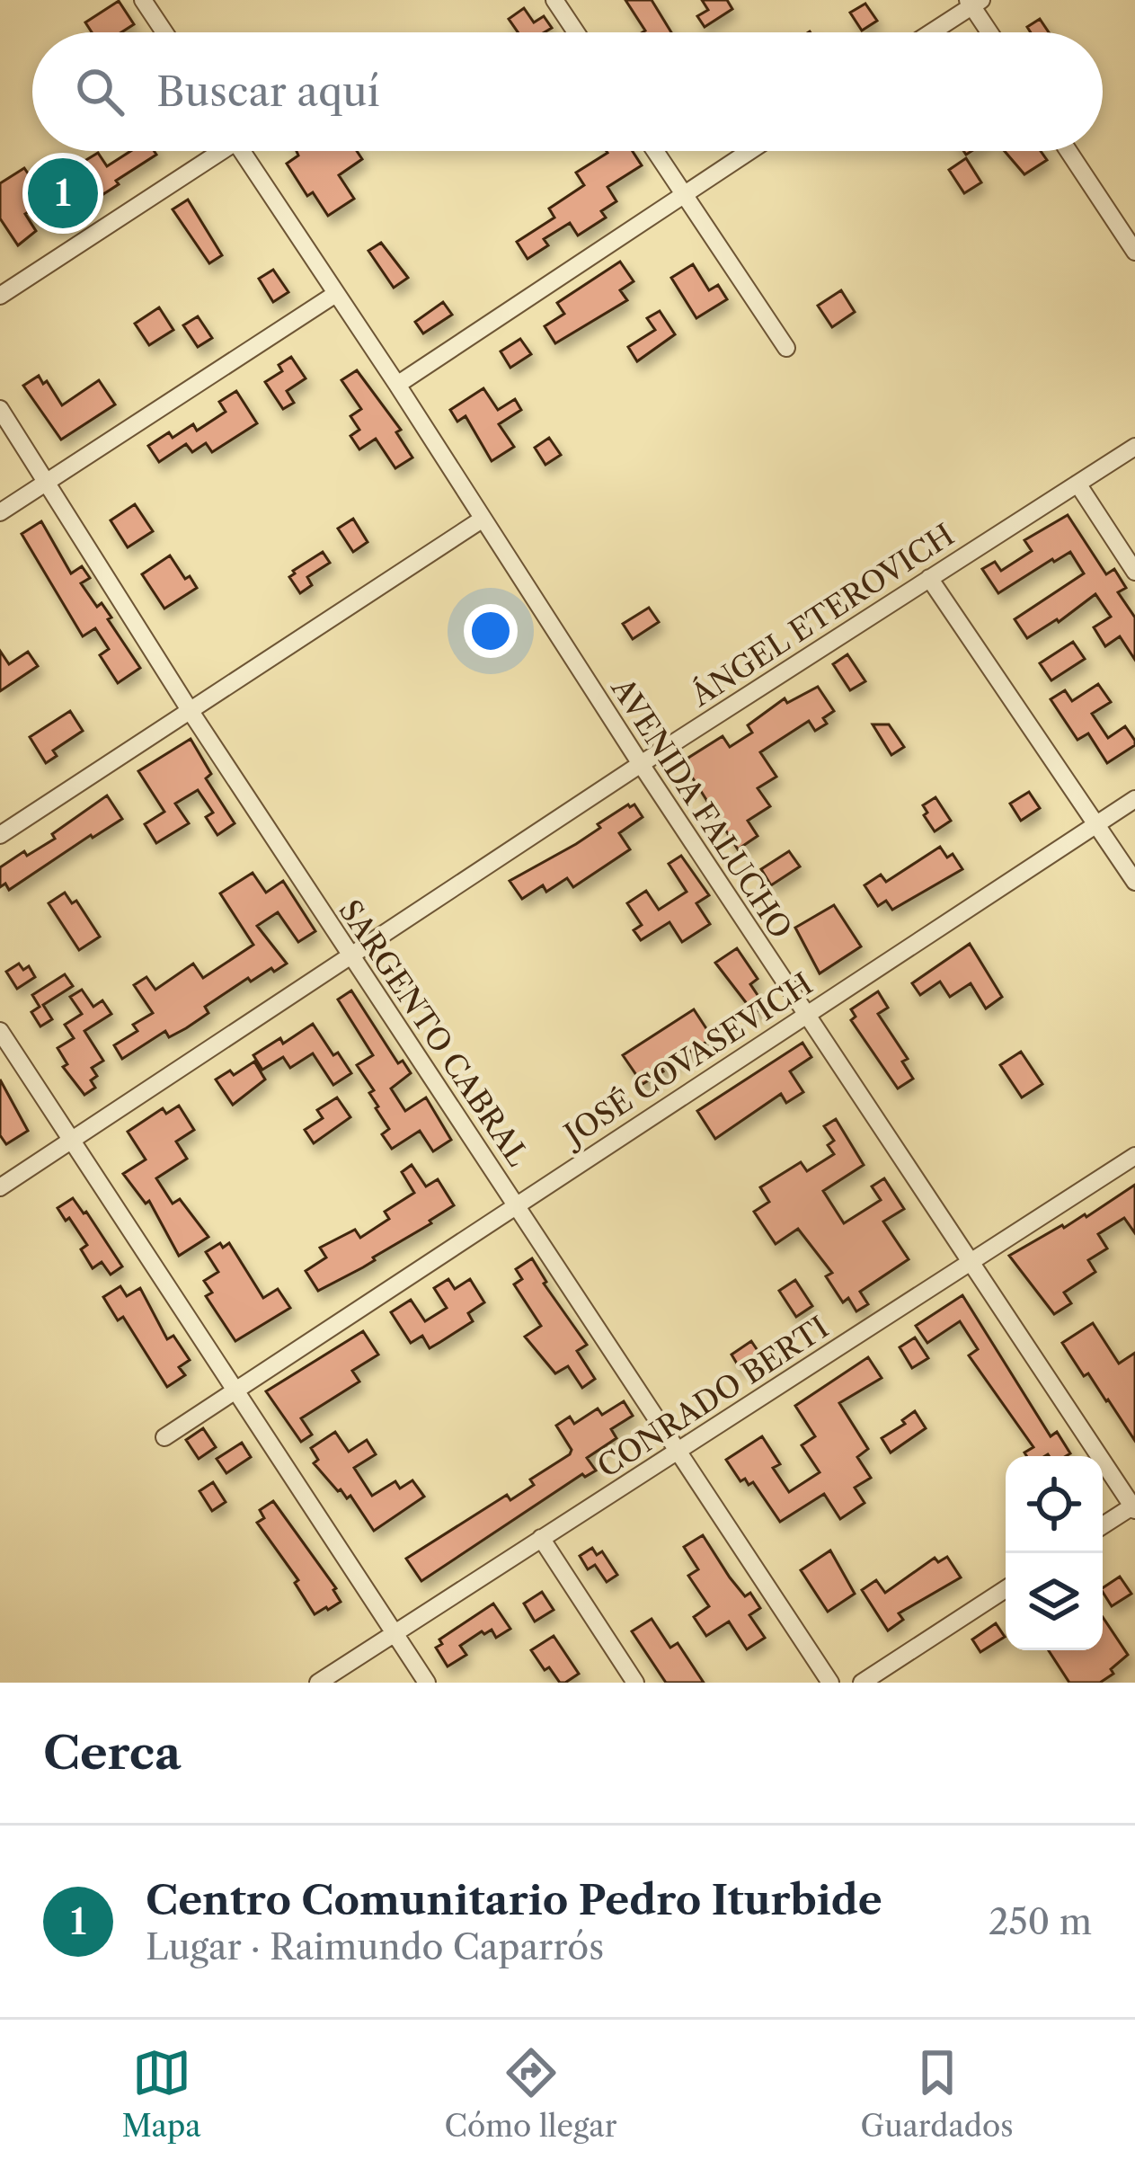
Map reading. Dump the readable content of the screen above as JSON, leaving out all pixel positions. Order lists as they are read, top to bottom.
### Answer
{
  "streets": {
    "street": [
      "ÁNGEL ETEROVICH",
      "AVENIDA FALUCHO",
      "SARGENTO CABRAL",
      "JOSÉ COVASEVICH",
      "CONRADO BERTI"
    ]
  },
  "crossings": [
    ["ÁNGEL ETEROVICH", "AVENIDA FALUCHO"],
    ["ÁNGEL ETEROVICH", "SARGENTO CABRAL"],
    ["AVENIDA FALUCHO", "JOSÉ COVASEVICH"],
    ["AVENIDA FALUCHO", "CONRADO BERTI"],
    ["SARGENTO CABRAL", "JOSÉ COVASEVICH"],
    ["SARGENTO CABRAL", "CONRADO BERTI"]
  ],
  "page": {
    "search": "Buscar aquí",
    "pins": "1",
    "heading": "Cerca",
    "list": [
      {
        "mark": "1",
        "name": "Centro Comunitario Pedro Iturbide",
        "note": "Lugar · Raimundo Caparrós",
        "value": "250 m"
      }
    ],
    "nav": ["Mapa", "Cómo llegar", "Guardados"]
  }
}
